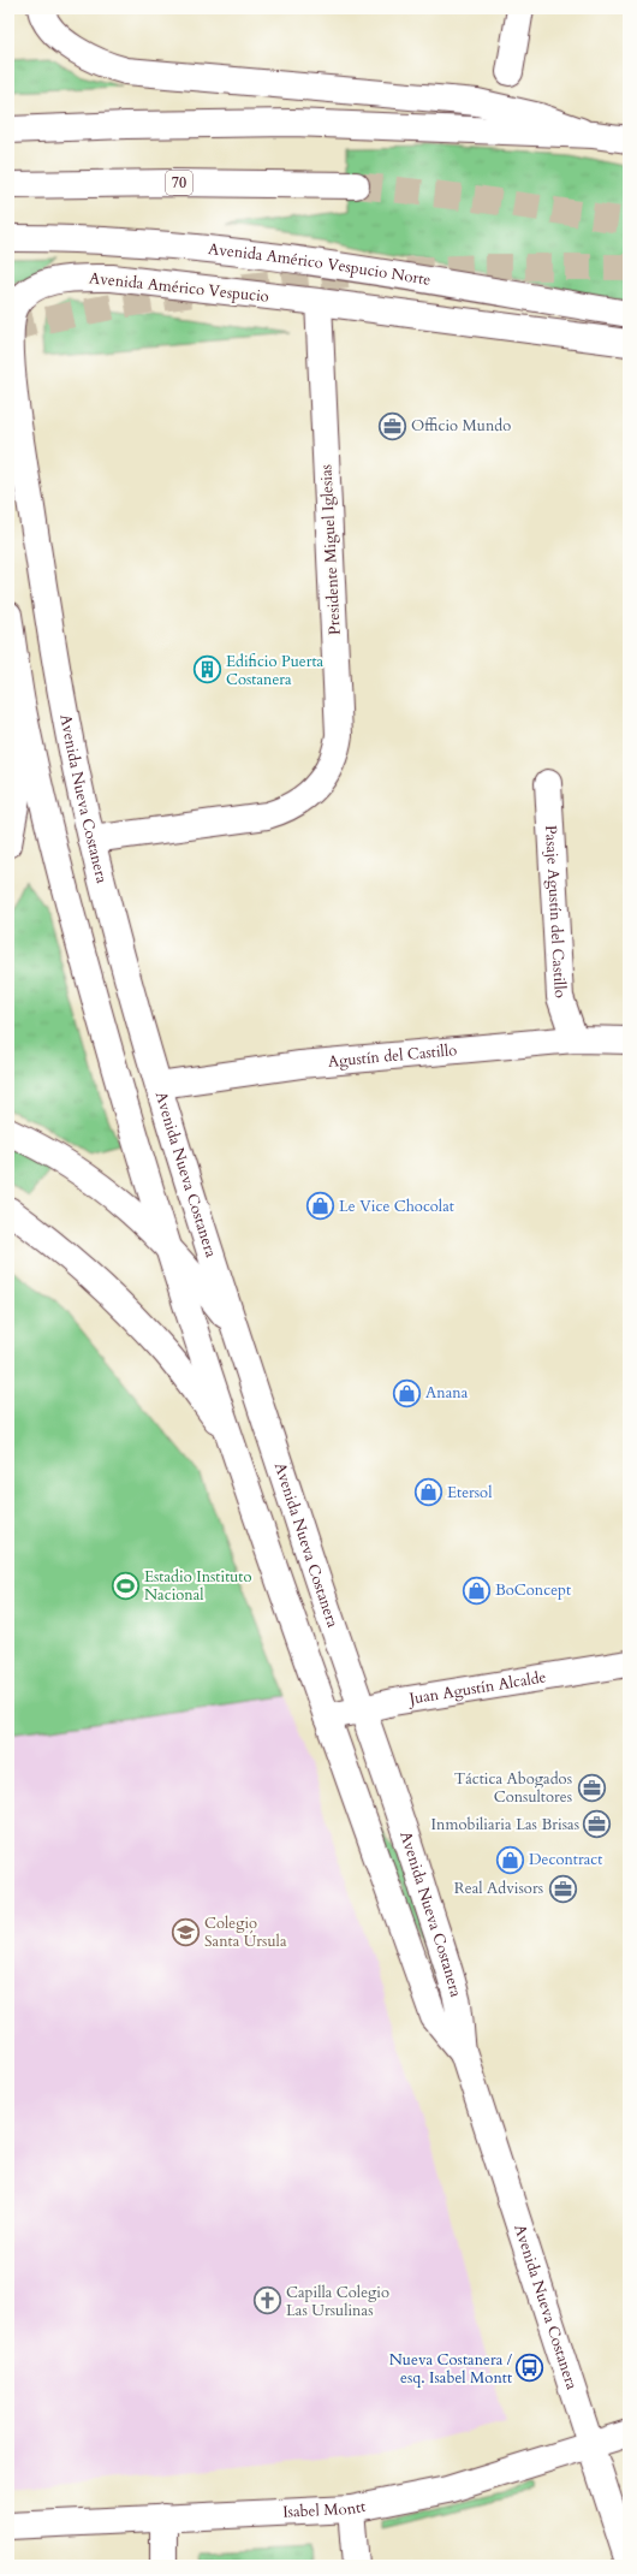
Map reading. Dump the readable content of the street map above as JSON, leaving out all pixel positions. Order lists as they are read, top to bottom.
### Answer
{
  "streets": {
    "main road": [
      "70",
      "Avenida Américo Vespucio Norte",
      "Avenida Américo Vespucio",
      "Presidente Miguel Iglesias",
      "Avenida Nueva Costanera",
      "Pasaje Agustín del Castillo",
      "Agustín del Castillo",
      "Juan Agustín Alcalde",
      "Isabel Montt"
    ]
  },
  "crossings": [
    ["Avenida Américo Vespucio", "Presidente Miguel Iglesias"],
    ["Avenida Américo Vespucio", "Avenida Nueva Costanera"],
    ["Presidente Miguel Iglesias", "Avenida Nueva Costanera"],
    ["Avenida Nueva Costanera", "Agustín del Castillo"],
    ["Avenida Nueva Costanera", "Juan Agustín Alcalde"],
    ["Avenida Nueva Costanera", "Isabel Montt"],
    ["Pasaje Agustín del Castillo", "Agustín del Castillo"]
  ],
  "places": {
    "office": [
      "Officio Mundo",
      "Táctica Abogados Consultores",
      "Inmobiliaria Las Brisas",
      "Real Advisors"
    ],
    "building": ["Edificio Puerta Costanera"],
    "shop": [
      "Le Vice Chocolat",
      "Anana",
      "Etersol",
      "BoConcept",
      "Decontract"
    ],
    "sports": ["Estadio Instituto Nacional"],
    "school or university": ["Colegio Santa Úrsula"],
    "church": ["Capilla Colegio Las Ursulinas"],
    "bus stop": ["Nueva Costanera / esq. Isabel Montt"]
  }
}
